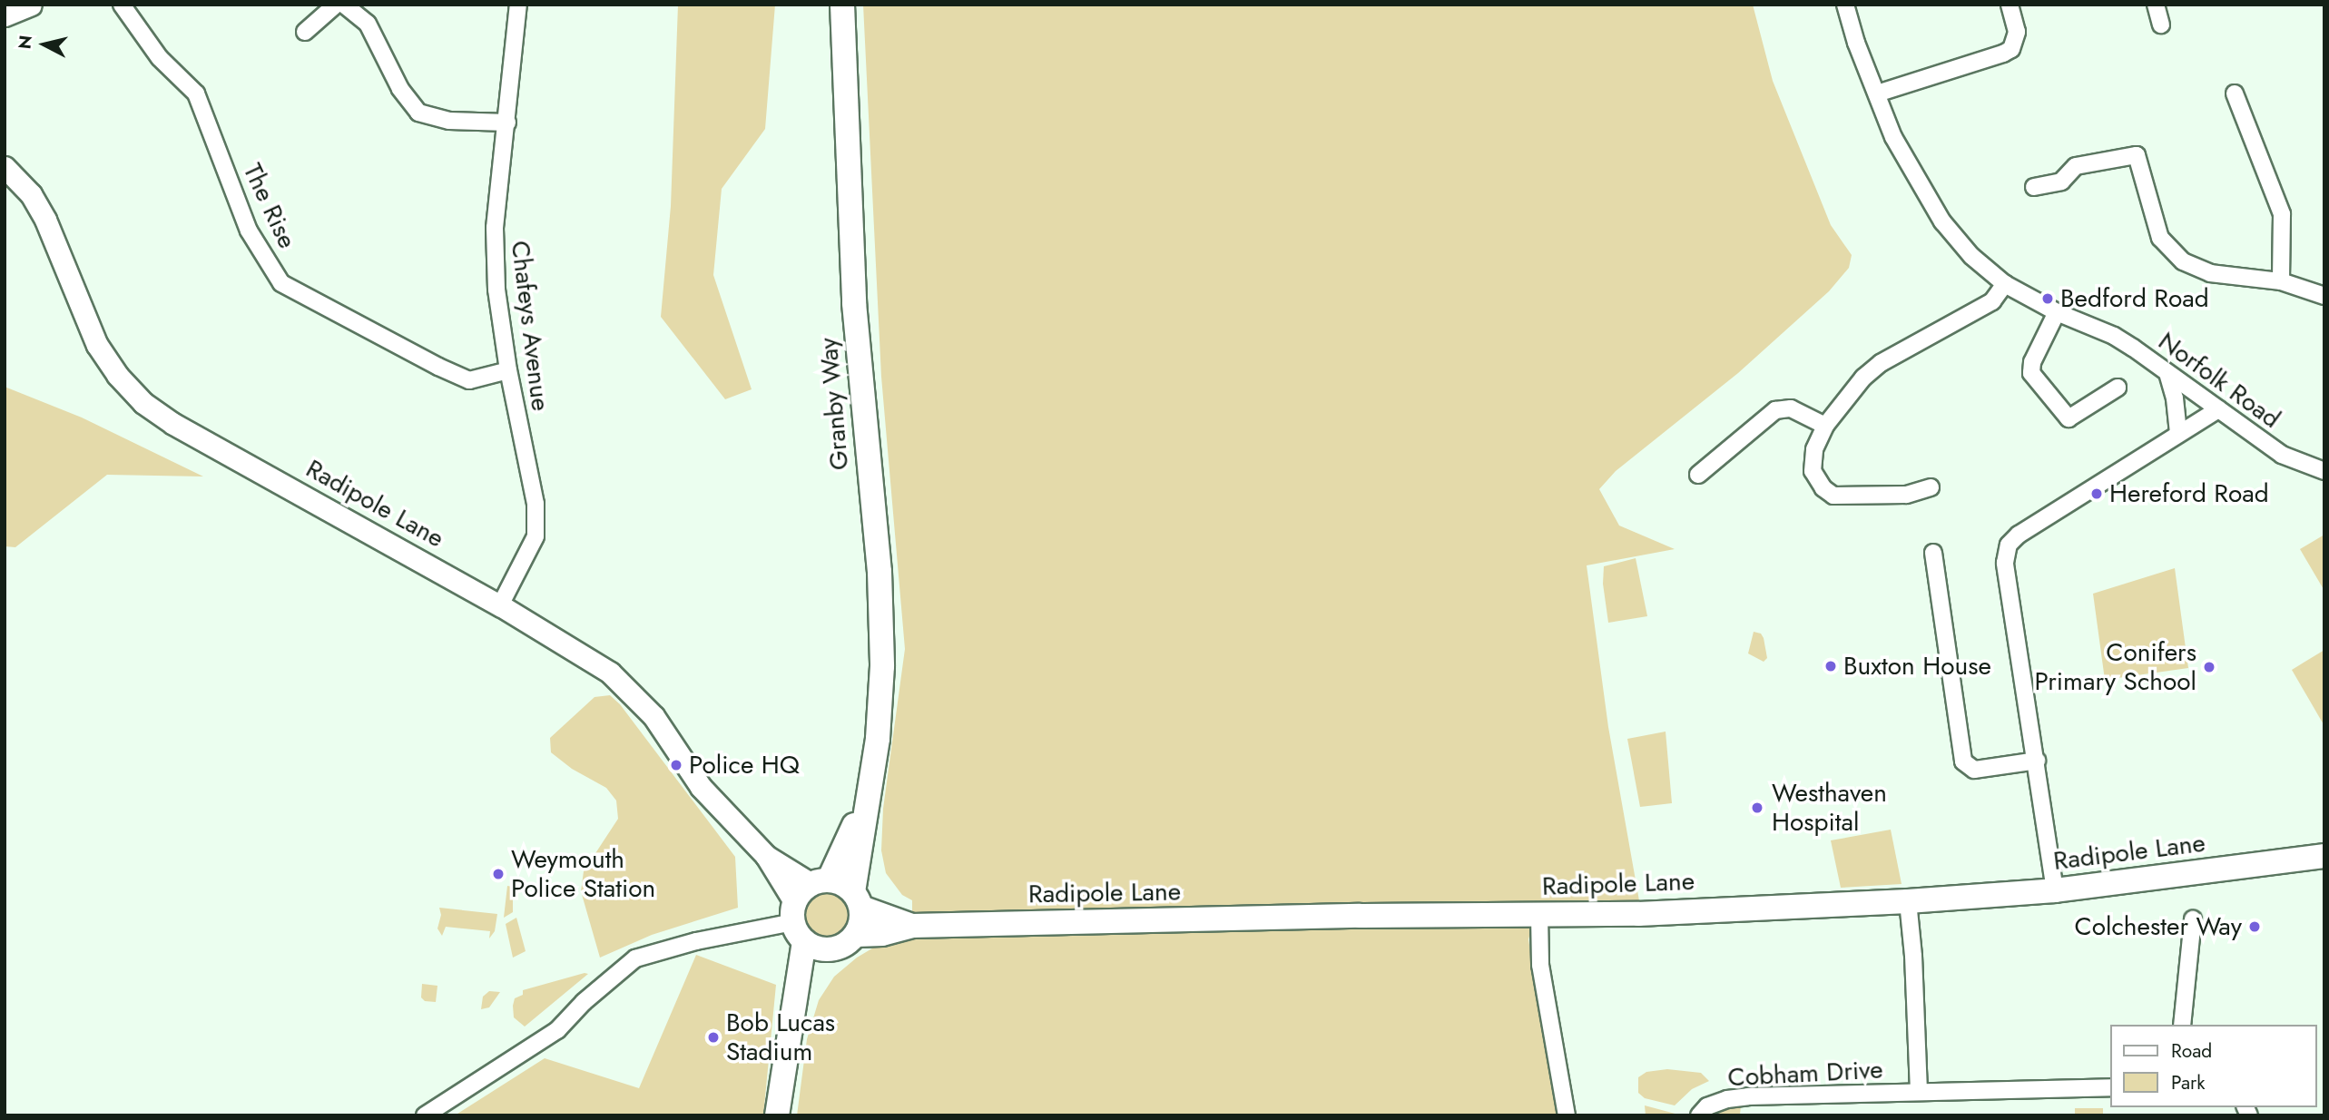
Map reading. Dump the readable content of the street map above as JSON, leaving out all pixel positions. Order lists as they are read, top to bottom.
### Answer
{
  "streets": {
    "main road": ["Granby Way", "Radipole Lane"],
    "street": [
      "The Rise",
      "Chafeys Avenue",
      "Norfolk Road",
      "Cobham Drive"
    ]
  },
  "crossings": [
    ["The Rise", "Chafeys Avenue"],
    ["Chafeys Avenue", "Radipole Lane"],
    ["Granby Way", "Radipole Lane"],
    ["Radipole Lane", "Cobham Drive"]
  ],
  "places": [
    "Bedford Road",
    "Hereford Road",
    "Buxton House",
    "Conifers Primary School",
    "Police HQ",
    "Westhaven Hospital",
    "Weymouth Police Station",
    "Colchester Way",
    "Bob Lucas Stadium"
  ],
  "legend": ["Road", "Park"],
  "north": "left"
}
